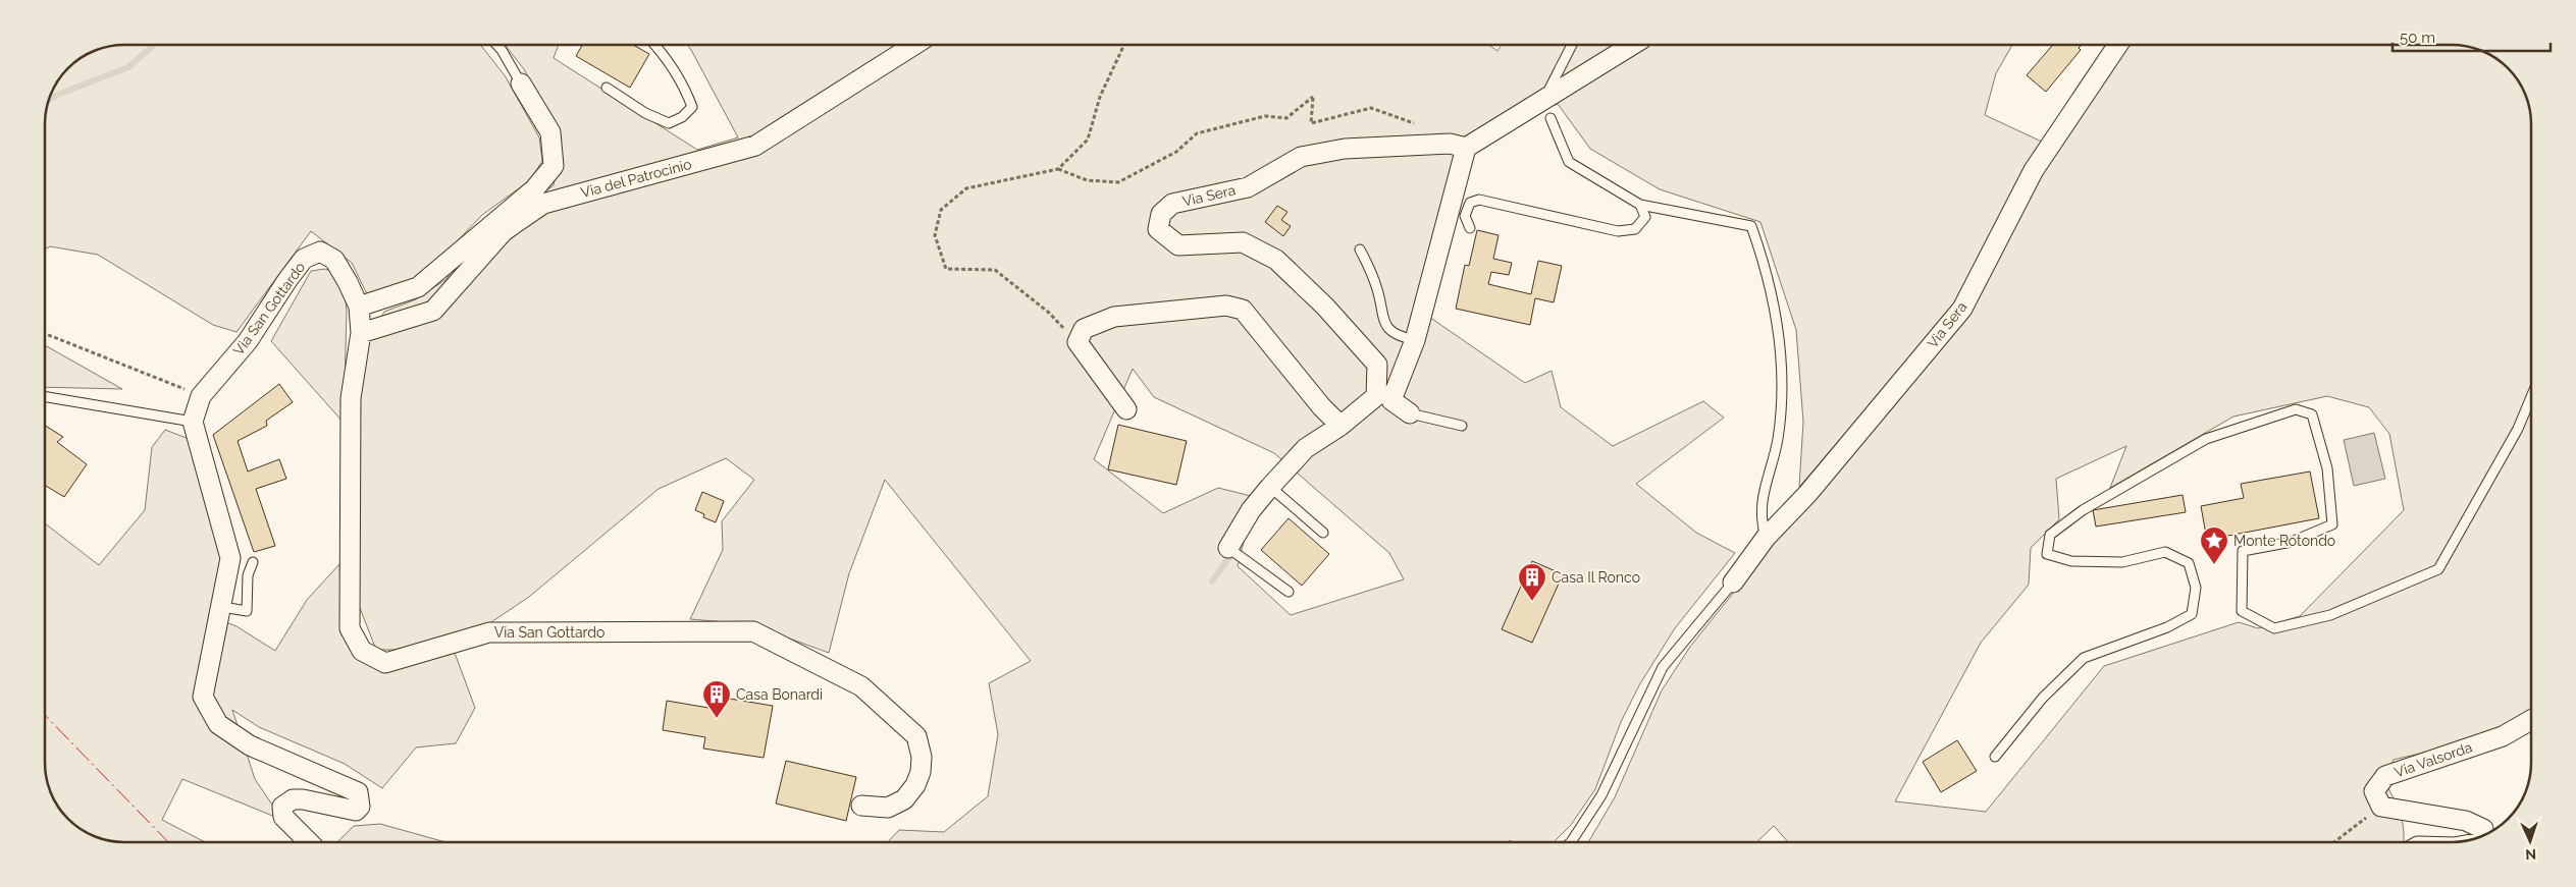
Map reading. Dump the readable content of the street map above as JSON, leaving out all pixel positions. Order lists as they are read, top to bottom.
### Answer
{
  "streets": {
    "street": [
      "Via del Patrocinio",
      "Via Sera",
      "Via San Gottardo",
      "Via Valsorda"
    ]
  },
  "crossings": [
    ["Via del Patrocinio", "Via San Gottardo"]
  ],
  "places": {
    "place": ["Monte Rotondo"],
    "building": ["Casa Il Ronco", "Casa Bonardi"]
  },
  "scale_bar": "50 m",
  "north": "bottom"
}
